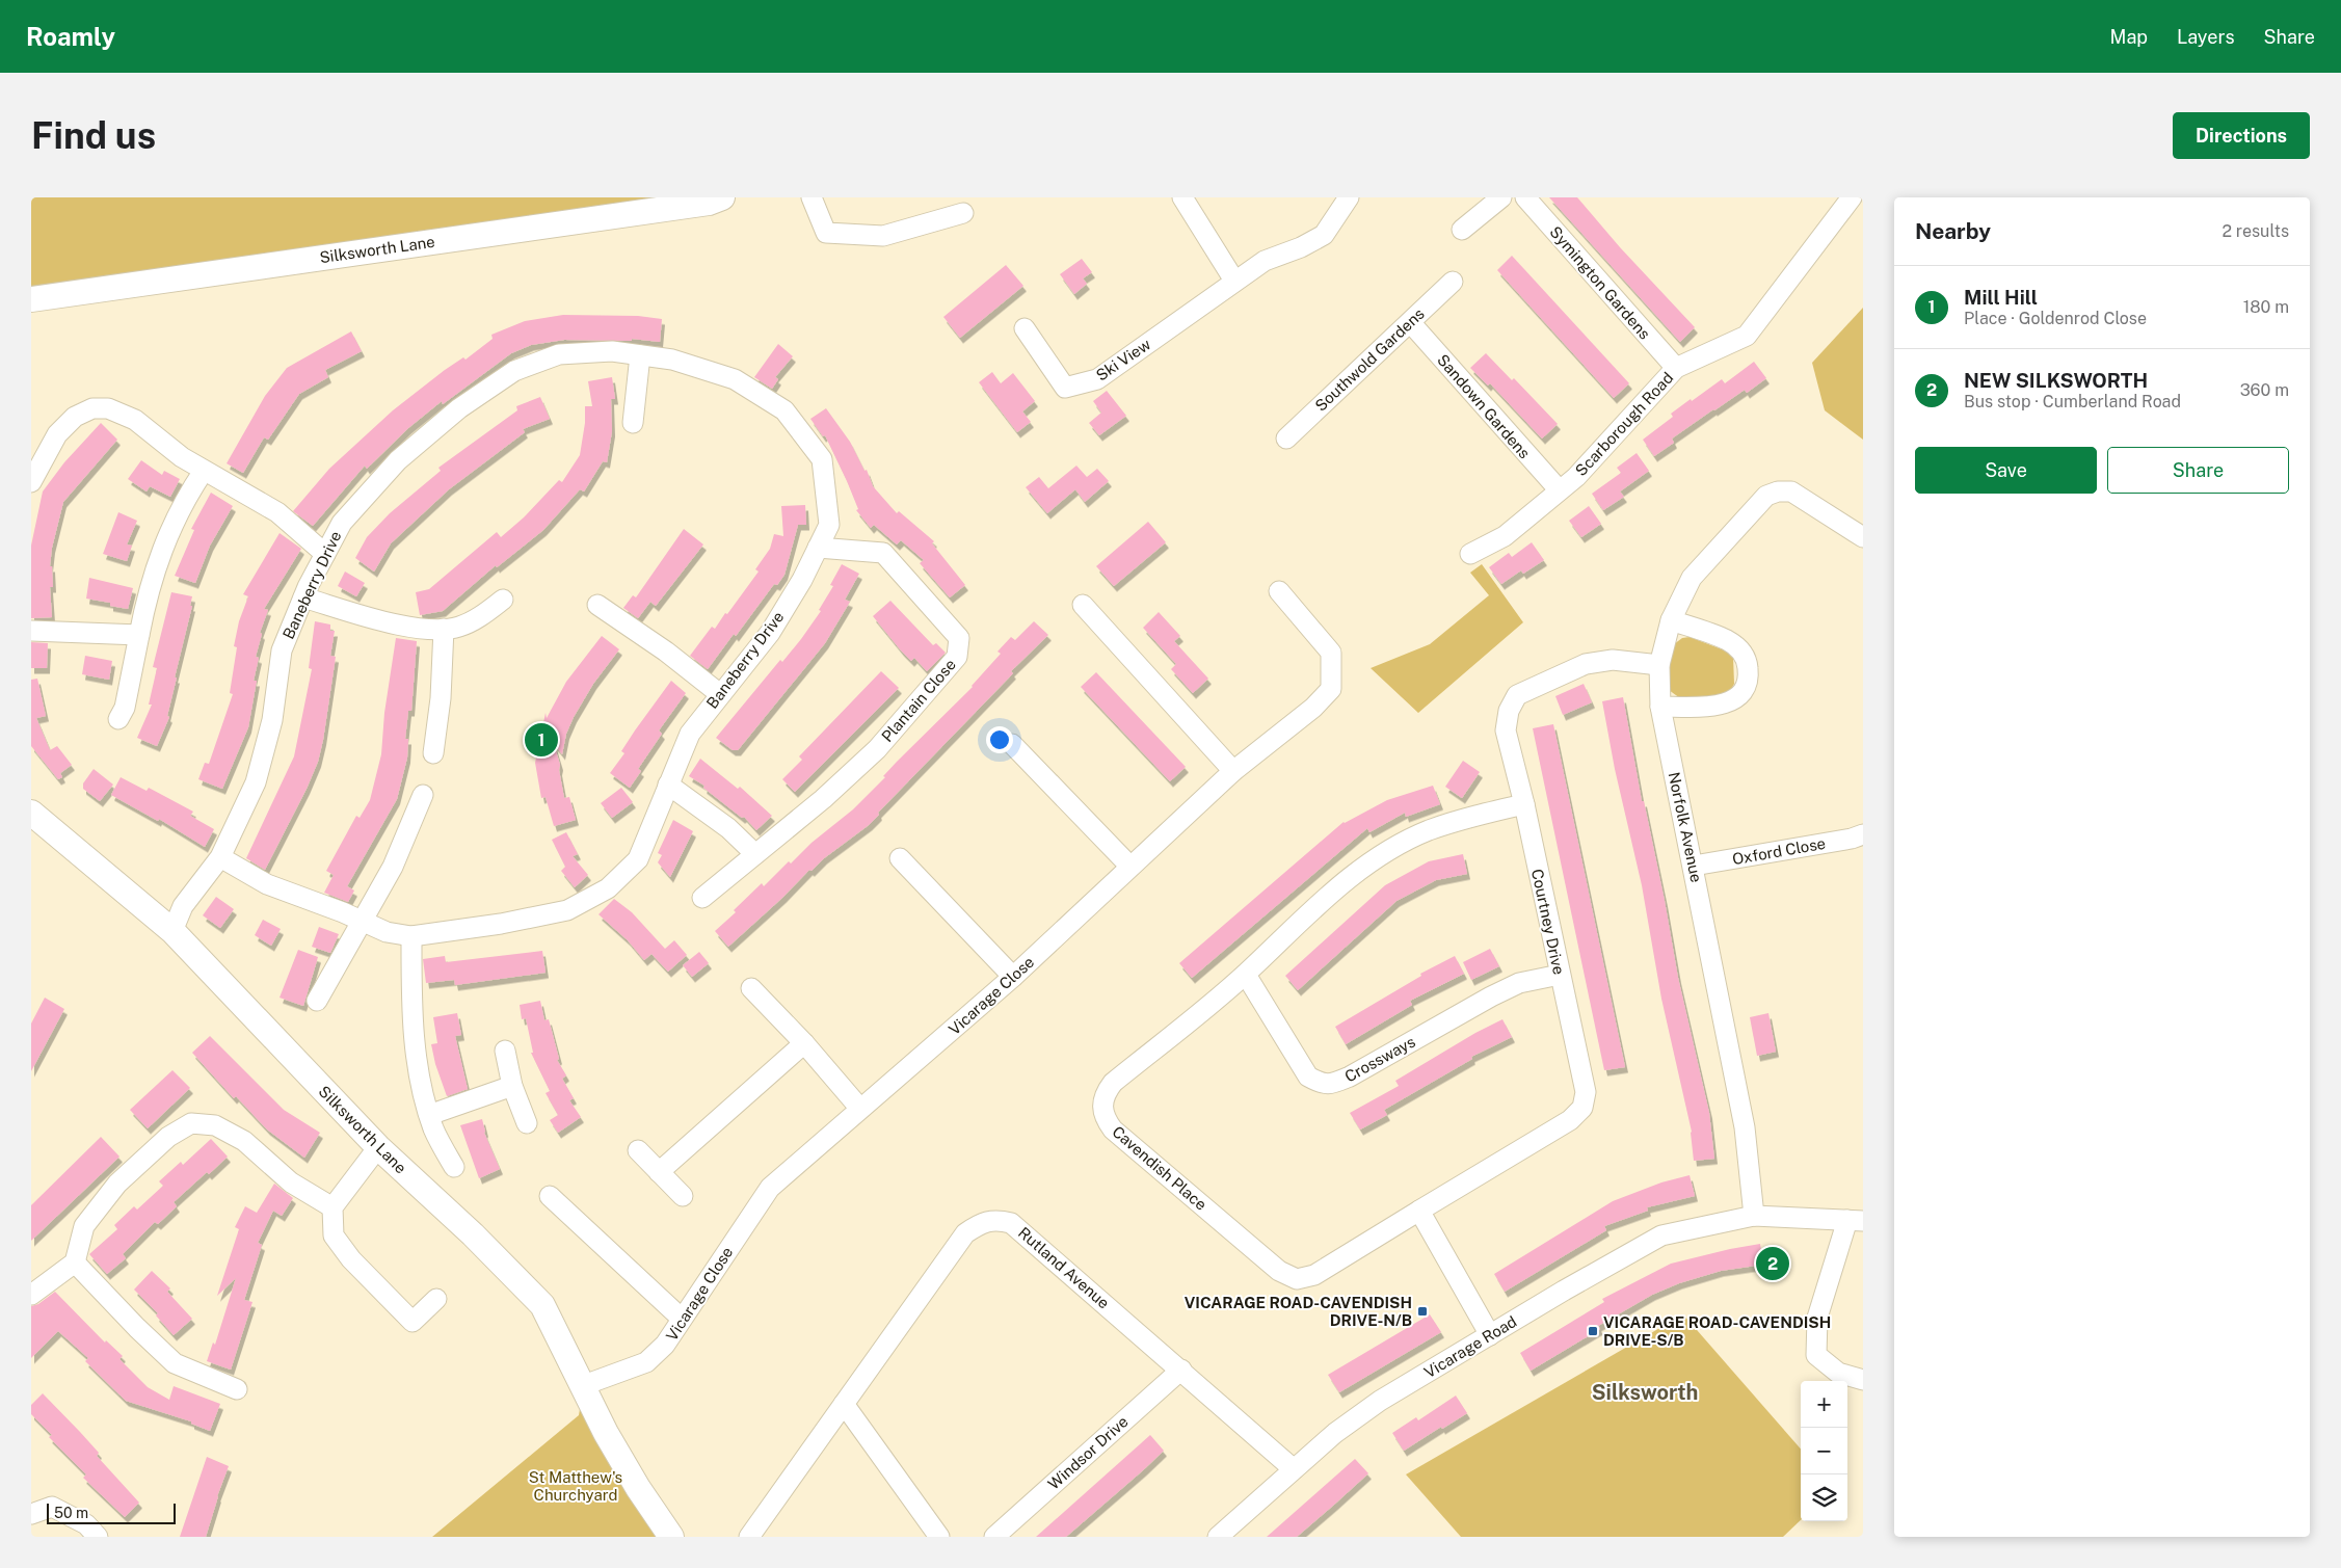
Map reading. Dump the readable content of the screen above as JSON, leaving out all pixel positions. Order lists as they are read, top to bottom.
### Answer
{
  "streets": {
    "street": [
      "Silksworth Lane",
      "Symington Gardens",
      "Ski View",
      "Southwold Gardens",
      "Sandown Gardens",
      "Scarborough Road",
      "Baneberry Drive",
      "Plantain Close",
      "Norfolk Avenue",
      "Oxford Close",
      "Courtney Drive",
      "Vicarage Close",
      "Crossways",
      "Cavendish Place",
      "Rutland Avenue",
      "Vicarage Road",
      "Windsor Drive"
    ]
  },
  "crossings": [
    ["Silksworth Lane", "Baneberry Drive"],
    ["Silksworth Lane", "Vicarage Close"],
    ["Symington Gardens", "Scarborough Road"],
    ["Southwold Gardens", "Sandown Gardens"],
    ["Sandown Gardens", "Scarborough Road"],
    ["Baneberry Drive", "Plantain Close"],
    ["Norfolk Avenue", "Oxford Close"],
    ["Norfolk Avenue", "Courtney Drive"],
    ["Norfolk Avenue", "Vicarage Road"],
    ["Courtney Drive", "Crossways"],
    ["Courtney Drive", "Cavendish Place"],
    ["Crossways", "Cavendish Place"],
    ["Rutland Avenue", "Vicarage Road"],
    ["Rutland Avenue", "Windsor Drive"]
  ],
  "districts": ["Silksworth"],
  "parks": ["St Matthew's Churchyard"],
  "places": {
    "transit": ["VICARAGE ROAD-CAVENDISH DRIVE-N/B", "VICARAGE ROAD-CAVENDISH DRIVE-S/B"]
  },
  "scale_bar": "50 m",
  "page": {
    "header": "Roamly",
    "nav": ["Map", "Layers", "Share"],
    "buttons": [
      "Directions",
      ["Save", "Share"]
    ],
    "title": "Find us",
    "heading": ["Nearby", "2 results"],
    "list": [
      {
        "mark": "1",
        "name": "Mill Hill",
        "note": "Place · Goldenrod Close",
        "value": "180 m"
      },
      {
        "mark": "2",
        "name": "NEW SILKSWORTH",
        "note": "Bus stop · Cumberland Road",
        "value": "360 m"
      }
    ],
    "pins": ["1", "2"],
    "map_buttons": ["+", "−"],
    "scale": "50 m"
  }
}
